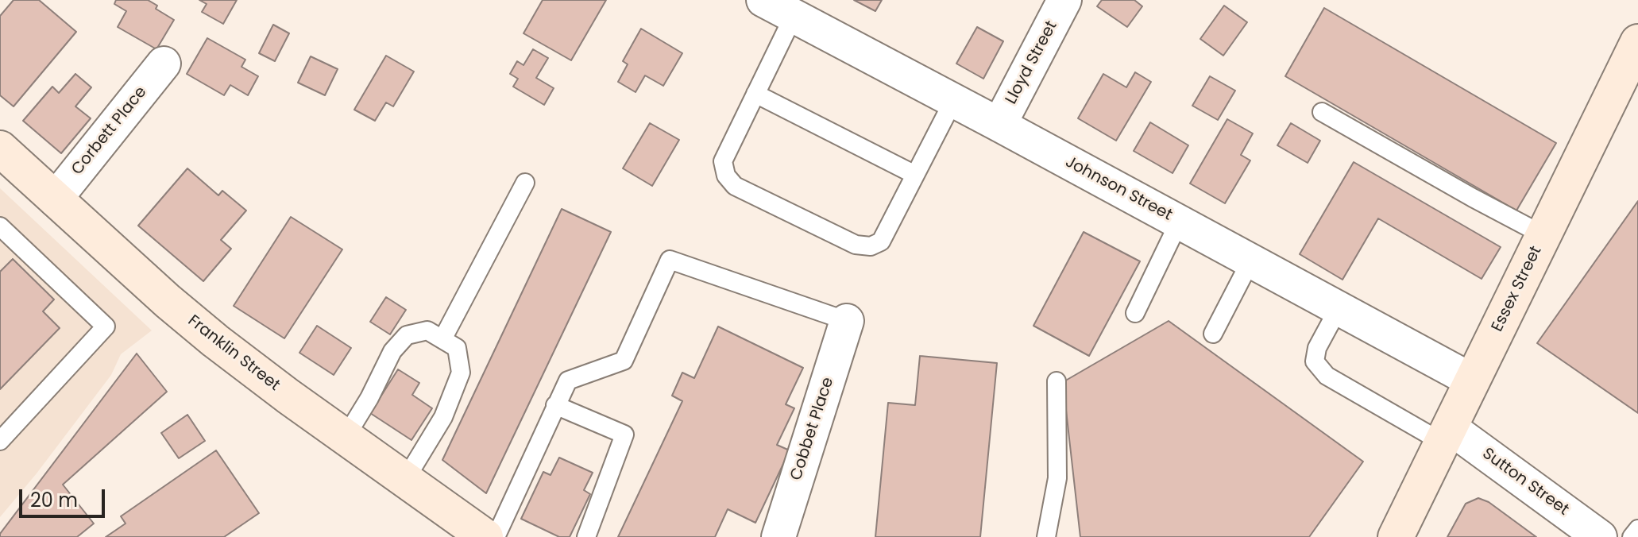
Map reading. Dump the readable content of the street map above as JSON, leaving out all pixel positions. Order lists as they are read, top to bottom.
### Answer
{
  "streets": {
    "main road": ["Essex Street", "Franklin Street"],
    "street": [
      "Lloyd Street",
      "Corbett Place",
      "Johnson Street",
      "Cobbet Place",
      "Sutton Street"
    ]
  },
  "crossings": [
    ["Lloyd Street", "Johnson Street"],
    ["Corbett Place", "Franklin Street"],
    ["Johnson Street", "Essex Street"],
    ["Essex Street", "Sutton Street"]
  ],
  "scale_bar": "20 m"
}
